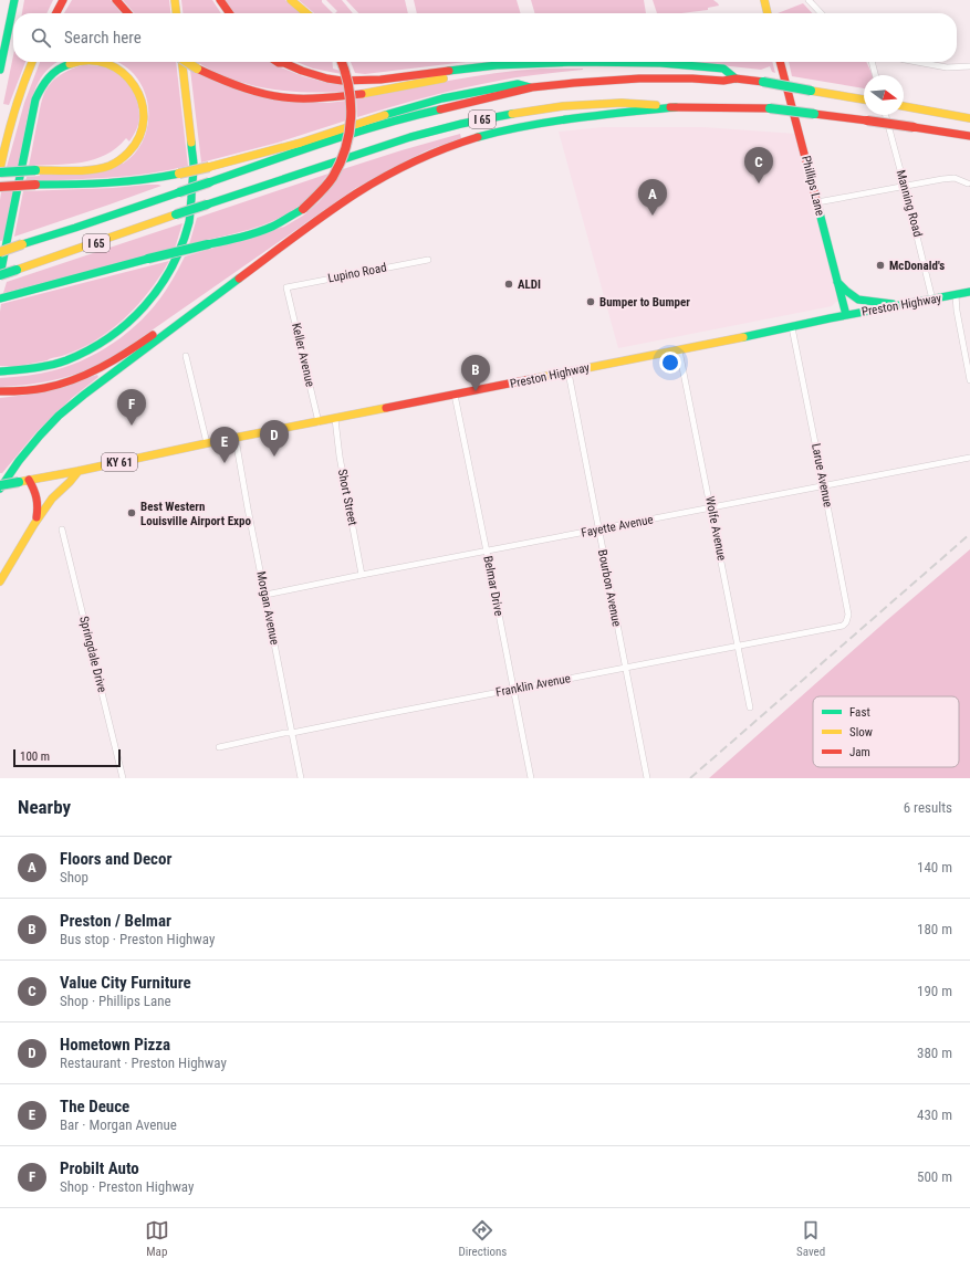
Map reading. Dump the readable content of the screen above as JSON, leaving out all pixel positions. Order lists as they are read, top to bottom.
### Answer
{
  "streets": {
    "main road": [
      "I 65",
      "Phillips Lane",
      "Preston Highway",
      "KY 61"
    ],
    "street": [
      "Manning Road",
      "Lupino Road",
      "Keller Avenue",
      "Larue Avenue",
      "Short Street",
      "Fayette Avenue",
      "Wolfe Avenue",
      "Belmar Drive",
      "Bourbon Avenue",
      "Morgan Avenue",
      "Springdale Drive",
      "Franklin Avenue"
    ]
  },
  "crossings": [
    ["Phillips Lane", "Preston Highway"],
    ["Manning Road", "Preston Highway"],
    ["Lupino Road", "Keller Avenue"],
    ["Preston Highway", "Keller Avenue"],
    ["Preston Highway", "Larue Avenue"],
    ["Preston Highway", "Short Street"],
    ["Preston Highway", "Wolfe Avenue"],
    ["Preston Highway", "Belmar Drive"],
    ["Preston Highway", "Bourbon Avenue"],
    ["Preston Highway", "Morgan Avenue"],
    ["Larue Avenue", "Fayette Avenue"],
    ["Larue Avenue", "Franklin Avenue"],
    ["Short Street", "Fayette Avenue"],
    ["Fayette Avenue", "Wolfe Avenue"],
    ["Fayette Avenue", "Belmar Drive"],
    ["Fayette Avenue", "Bourbon Avenue"],
    ["Fayette Avenue", "Morgan Avenue"],
    ["Wolfe Avenue", "Franklin Avenue"],
    ["Belmar Drive", "Franklin Avenue"],
    ["Bourbon Avenue", "Franklin Avenue"],
    ["Morgan Avenue", "Franklin Avenue"]
  ],
  "places": [
    "McDonald's",
    "ALDI",
    "Bumper to Bumper",
    "Best Western Louisville Airport Expo"
  ],
  "legend": ["Fast", "Slow", "Jam"],
  "scale_bar": "100 m",
  "north": "right",
  "page": {
    "search": "Search here",
    "pins": [
      "C",
      "A",
      "B",
      "F",
      "D",
      "E"
    ],
    "scale": "100 m",
    "heading": ["Nearby", "6 results"],
    "list": [
      {
        "mark": "A",
        "name": "Floors and Decor",
        "note": "Shop",
        "value": "140 m"
      },
      {
        "mark": "B",
        "name": "Preston / Belmar",
        "note": "Bus stop · Preston Highway",
        "value": "180 m"
      },
      {
        "mark": "C",
        "name": "Value City Furniture",
        "note": "Shop · Phillips Lane",
        "value": "190 m"
      },
      {
        "mark": "D",
        "name": "Hometown Pizza",
        "note": "Restaurant · Preston Highway",
        "value": "380 m"
      },
      {
        "mark": "E",
        "name": "The Deuce",
        "note": "Bar · Morgan Avenue",
        "value": "430 m"
      },
      {
        "mark": "F",
        "name": "Probilt Auto",
        "note": "Shop · Preston Highway",
        "value": "500 m"
      }
    ],
    "nav": ["Map", "Directions", "Saved"]
  }
}
